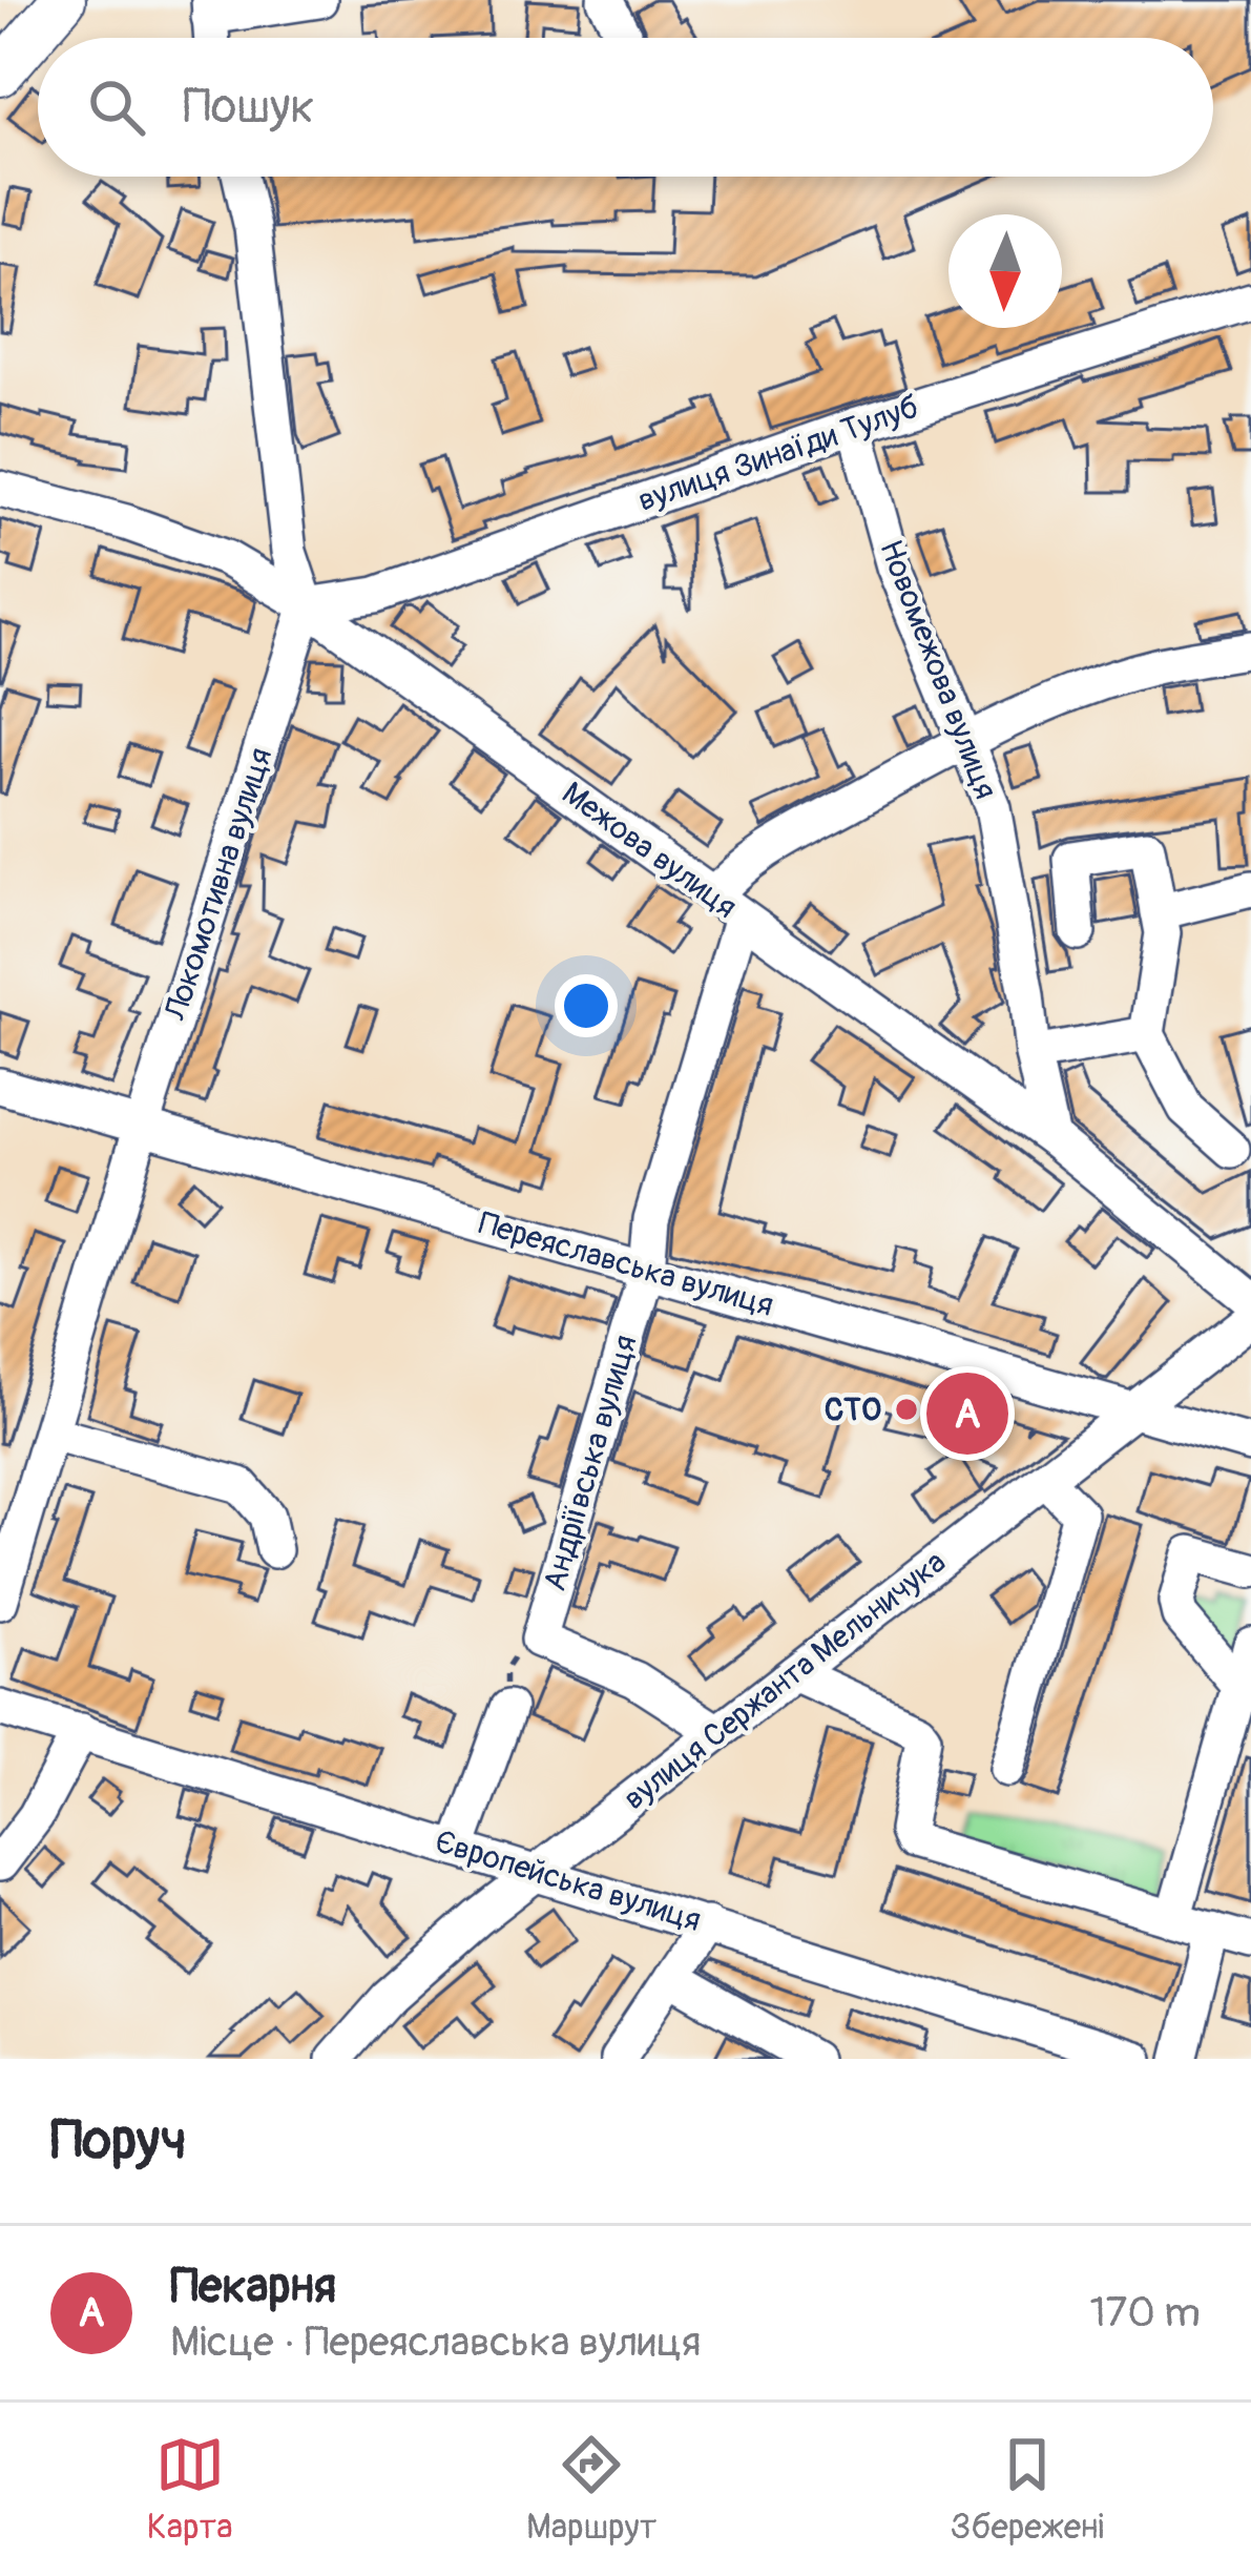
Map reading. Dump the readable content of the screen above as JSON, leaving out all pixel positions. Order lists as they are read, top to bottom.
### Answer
{
  "streets": {
    "street": [
      "вулиця Зинаїди Тулуб",
      "Новомежова вулиця",
      "Межова вулиця",
      "Локомотивна вулиця",
      "Переяславська вулиця",
      "Андріївська вулиця",
      "вулиця Сержанта Мельничука",
      "Європейська вулиця"
    ]
  },
  "crossings": [
    ["вулиця Зинаїди Тулуб", "Новомежова вулиця"],
    ["вулиця Зинаїди Тулуб", "Межова вулиця"],
    ["вулиця Зинаїди Тулуб", "Локомотивна вулиця"],
    ["Новомежова вулиця", "Межова вулиця"],
    ["Межова вулиця", "Локомотивна вулиця"],
    ["Межова вулиця", "Андріївська вулиця"],
    ["Локомотивна вулиця", "Переяславська вулиця"],
    ["Переяславська вулиця", "Андріївська вулиця"],
    ["Переяславська вулиця", "вулиця Сержанта Мельничука"],
    ["вулиця Сержанта Мельничука", "Європейська вулиця"]
  ],
  "places": ["СТО"],
  "north": "bottom",
  "page": {
    "search": "Пошук",
    "pins": "A",
    "heading": "Поруч",
    "list": [
      {
        "mark": "A",
        "name": "Пекарня",
        "note": "Місце · Переяславська вулиця",
        "value": "170 m"
      }
    ],
    "nav": ["Карта", "Маршрут", "Збережені"]
  }
}
